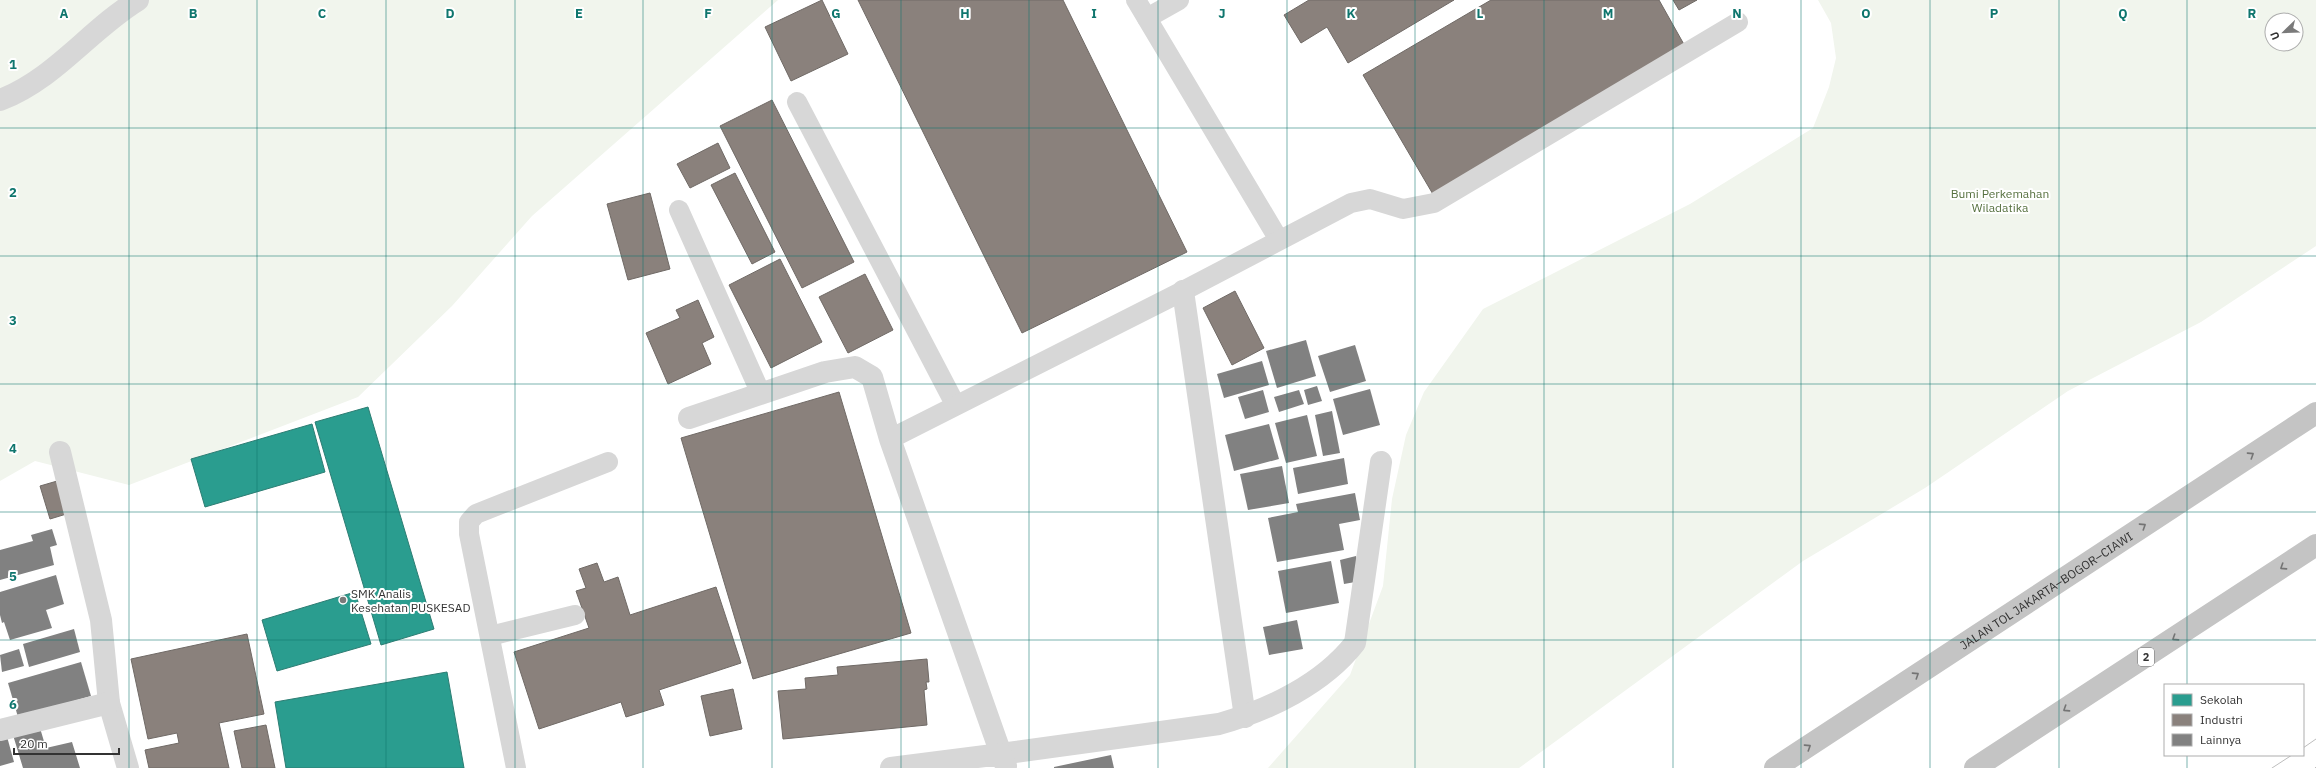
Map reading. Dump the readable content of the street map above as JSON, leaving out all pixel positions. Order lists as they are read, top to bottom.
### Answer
{
  "streets": {
    "highway": ["JALAN TOL JAKARTA–BOGOR–CIAWI", "2"]
  },
  "parks": ["Bumi Perkemahan Wiladatika"],
  "places": ["SMK Analis Kesehatan PUSKESAD"],
  "legend": ["Sekolah", "Industri", "Lainnya"],
  "scale_bar": "20 m",
  "north": "bottom left",
  "grid": {
    "columns": [
      "A",
      "B",
      "C",
      "D",
      "E",
      "F",
      "G",
      "H",
      "I",
      "J",
      "K",
      "L",
      "M",
      "N",
      "O",
      "P",
      "Q",
      "R"
    ],
    "rows": [
      "1",
      "2",
      "3",
      "4",
      "5",
      "6"
    ]
  }
}
